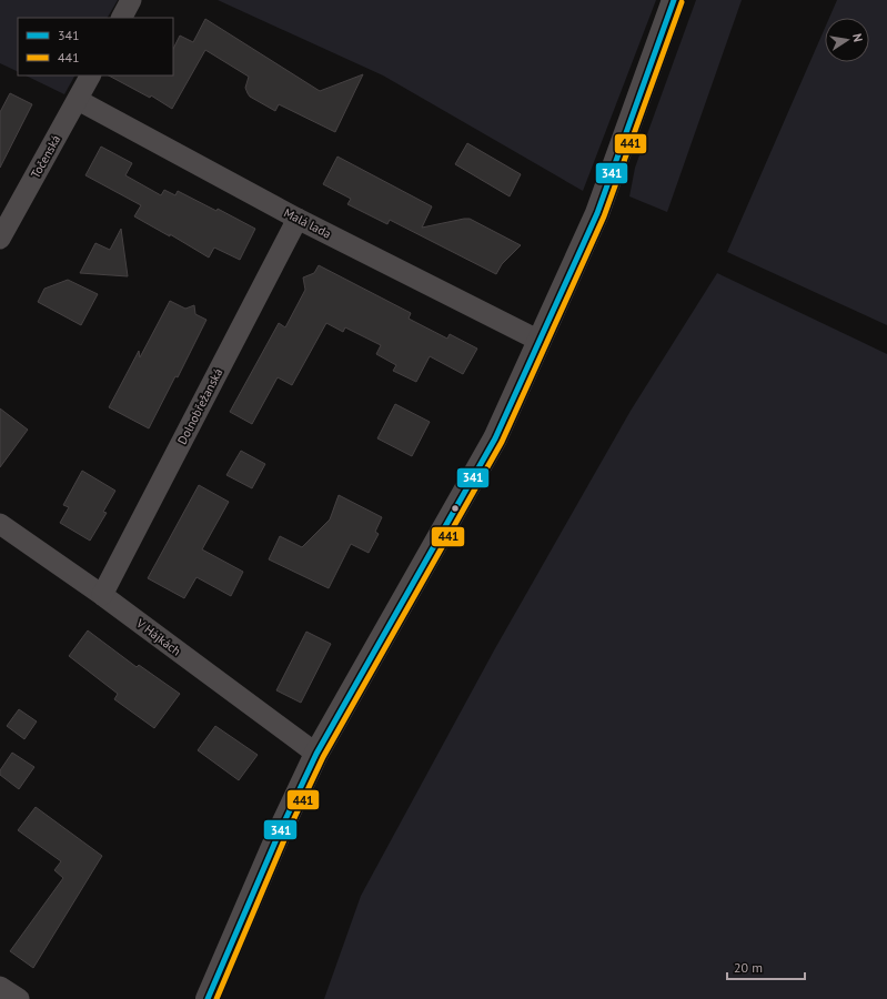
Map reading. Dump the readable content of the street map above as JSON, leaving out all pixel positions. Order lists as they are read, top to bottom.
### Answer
{
  "streets": {
    "street": [
      "Točenská",
      "Malá lada",
      "Dolnobřežanská",
      "V Hájkách"
    ]
  },
  "crossings": [
    ["Točenská", "Malá lada"],
    ["Malá lada", "Dolnobřežanská"],
    ["Dolnobřežanská", "V Hájkách"]
  ],
  "lines": ["transit line 341", "transit line 441"],
  "legend": ["341", "441"],
  "scale_bar": "20 m",
  "north": "right"
}
